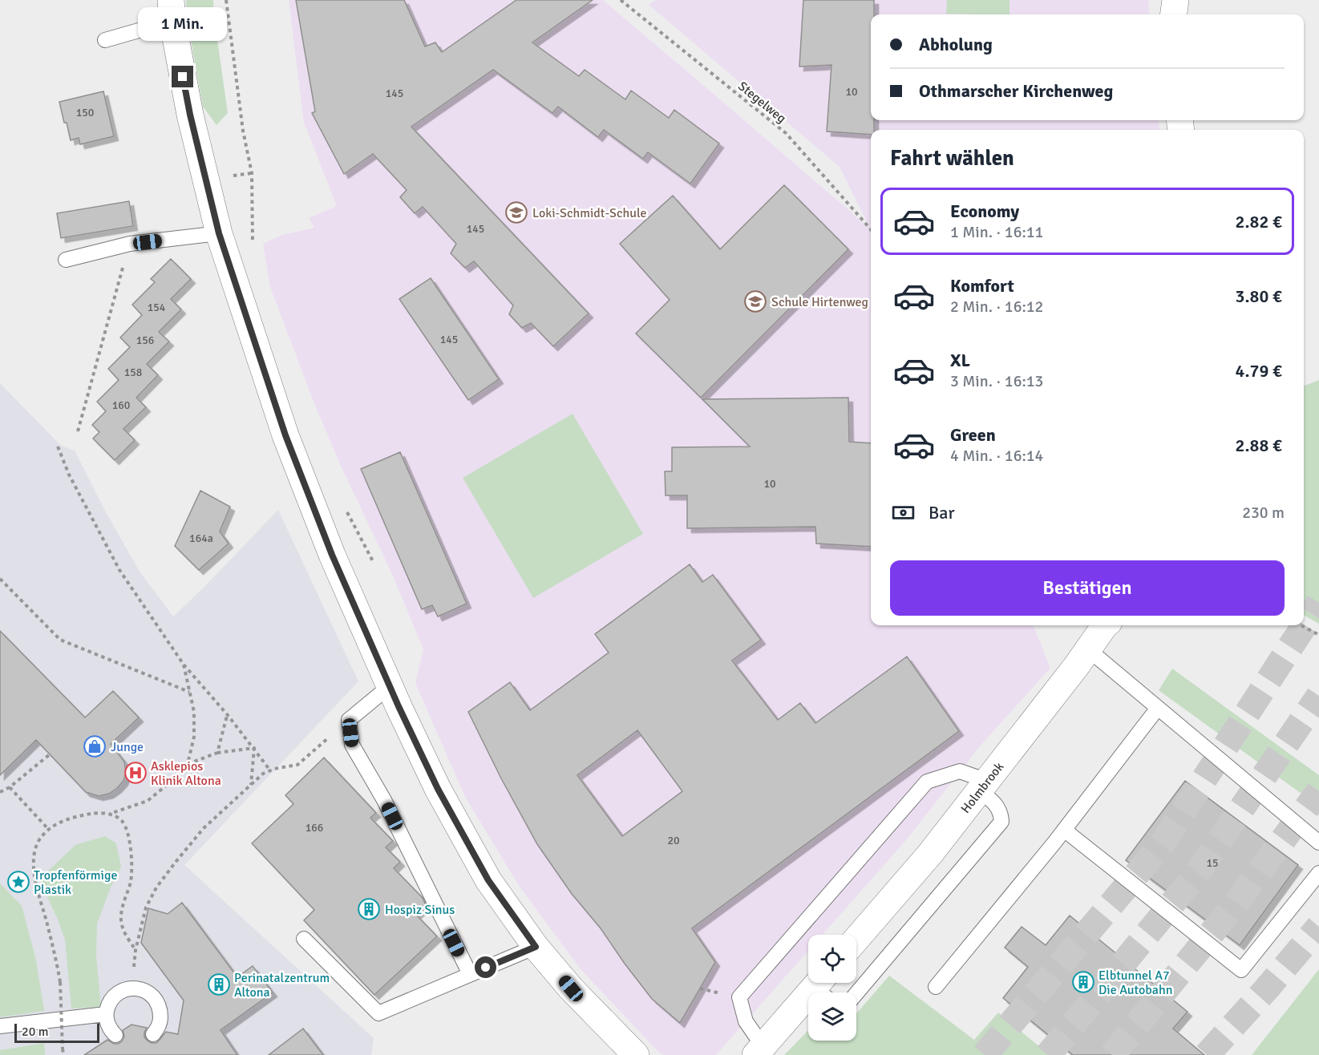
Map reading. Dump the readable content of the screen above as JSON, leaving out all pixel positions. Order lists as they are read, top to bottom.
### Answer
{
  "streets": {
    "street": ["Holmbrook"],
    "path": ["Stegelweg"]
  },
  "places": {
    "school or university": ["Loki-Schmidt-Schule", "Schule Hirtenweg"],
    "shop": ["Junge"],
    "hospital": ["Asklepios Klinik Altona"],
    "place": ["Tropfenförmige Plastik"],
    "building": ["Hospiz Sinus", "Elbtunnel A7 Die Autobahn", "Perinatalzentrum Altona"]
  },
  "house_numbers": [
    "10",
    "145",
    "150",
    "145",
    "154",
    "145",
    "156",
    "158",
    "160",
    "10",
    "164a",
    "166",
    "20",
    "15"
  ],
  "scale_bar": "20 m",
  "page": {
    "bubble": "1 Min.",
    "banner": ["Abholung", "Othmarscher Kirchenweg"],
    "heading": "Fahrt wählen",
    "list": [
      {
        "name": "Economy",
        "note": "1 Min. · 16:11",
        "value": "2.82 €"
      },
      {
        "name": "Komfort",
        "note": "2 Min. · 16:12",
        "value": "3.80 €"
      },
      {
        "name": "XL",
        "note": "3 Min. · 16:13",
        "value": "4.79 €"
      },
      {
        "name": "Green",
        "note": "4 Min. · 16:14",
        "value": "2.88 €"
      }
    ],
    "pay": ["Bar", "230 m"],
    "buttons": "Bestätigen",
    "scale": "20 m"
  }
}
